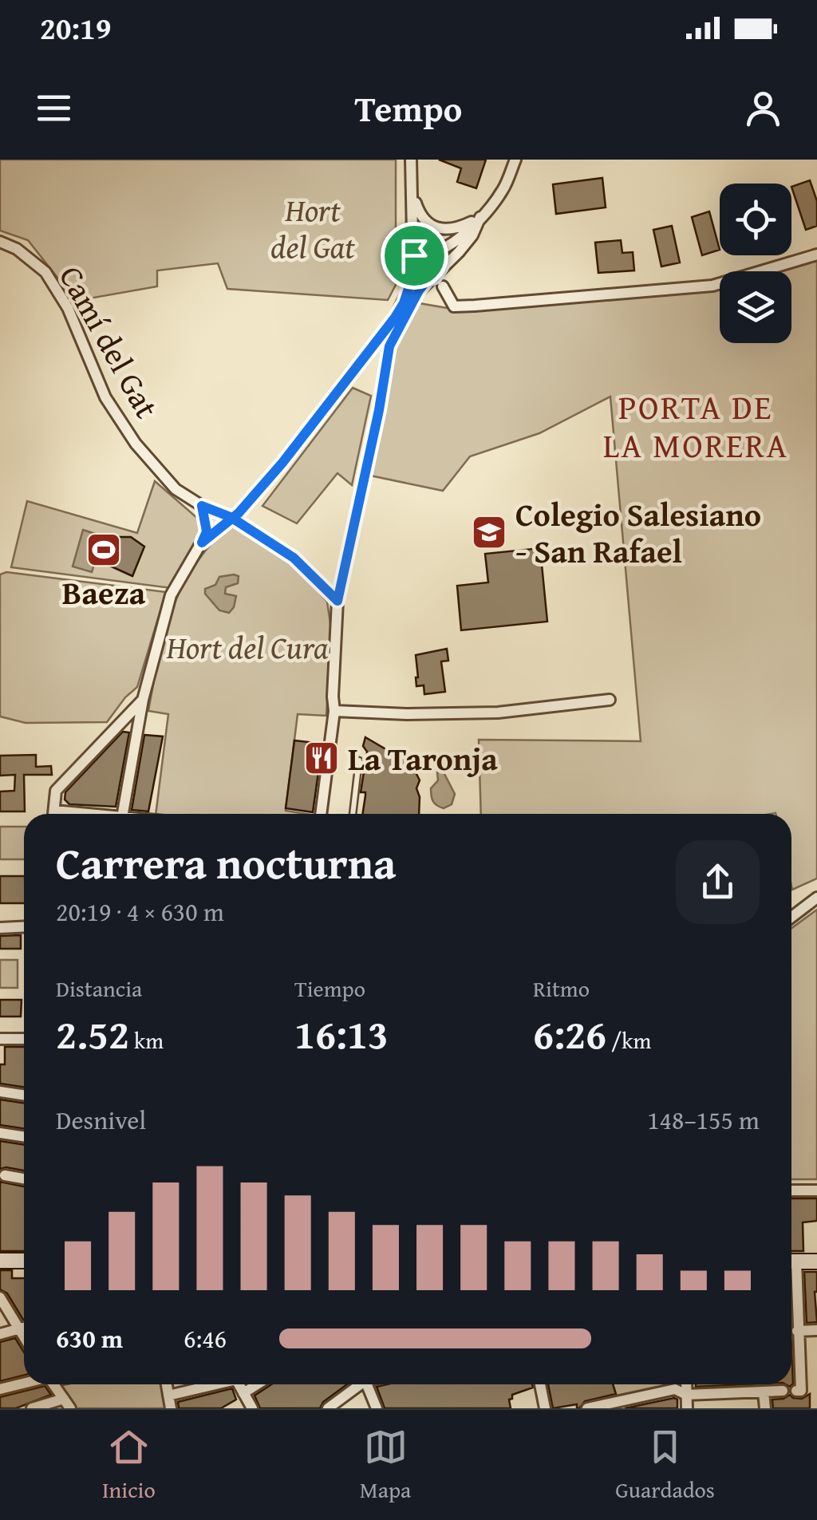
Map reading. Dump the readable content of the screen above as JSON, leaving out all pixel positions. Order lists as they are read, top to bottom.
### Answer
{
  "streets": {
    "street": ["Camí del Gat"]
  },
  "districts": ["PORTA DE LA MORERA"],
  "parks": ["Hort del Gat", "Hort del Cura"],
  "places": {
    "school or university": ["Colegio Salesiano - San Rafael"],
    "sports": ["Baeza"],
    "restaurant": ["La Taronja"]
  },
  "page": {
    "status": "20:19",
    "header": "Tempo",
    "heading": ["Carrera nocturna", "20:19 · 4 × 630 m"],
    "stats": [
      ["Distancia", "2.52 km"],
      ["Tiempo", "16:13"],
      ["Ritmo", "6:26 /km"]
    ],
    "chart": ["Desnivel", "148–155 m"],
    "list": [
      {
        "name": "630 m",
        "note": "6:46"
      }
    ],
    "tabs": ["Inicio", "Mapa", "Guardados"]
  }
}
